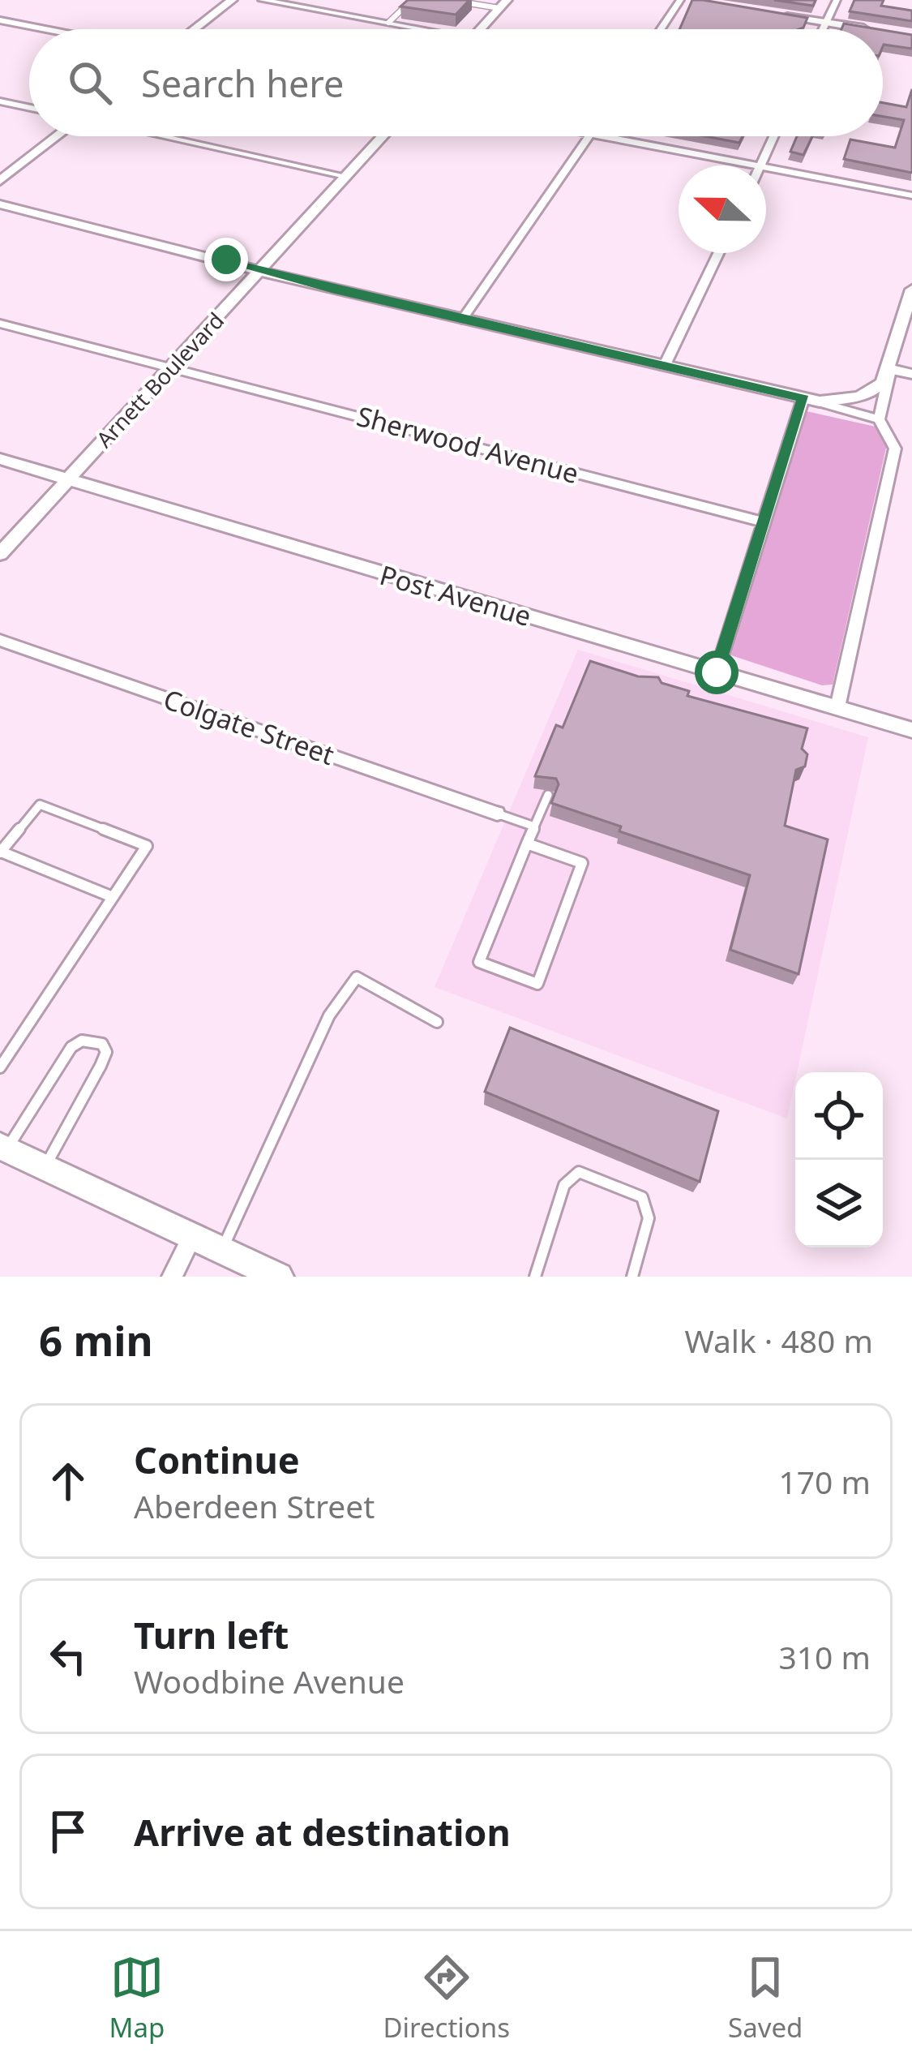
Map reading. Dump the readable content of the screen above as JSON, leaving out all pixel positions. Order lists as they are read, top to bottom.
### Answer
{
  "streets": {
    "street": [
      "Arnett Boulevard",
      "Sherwood Avenue",
      "Post Avenue",
      "Colgate Street"
    ]
  },
  "crossings": [
    ["Arnett Boulevard", "Sherwood Avenue"],
    ["Arnett Boulevard", "Post Avenue"]
  ],
  "north": "left",
  "page": {
    "search": "Search here",
    "heading": ["6 min", "Walk · 480 m"],
    "list": [
      ["Continue", "Aberdeen Street", "170 m"],
      ["Turn left", "Woodbine Avenue", "310 m"],
      "Arrive at destination"
    ],
    "nav": ["Map", "Directions", "Saved"]
  }
}
